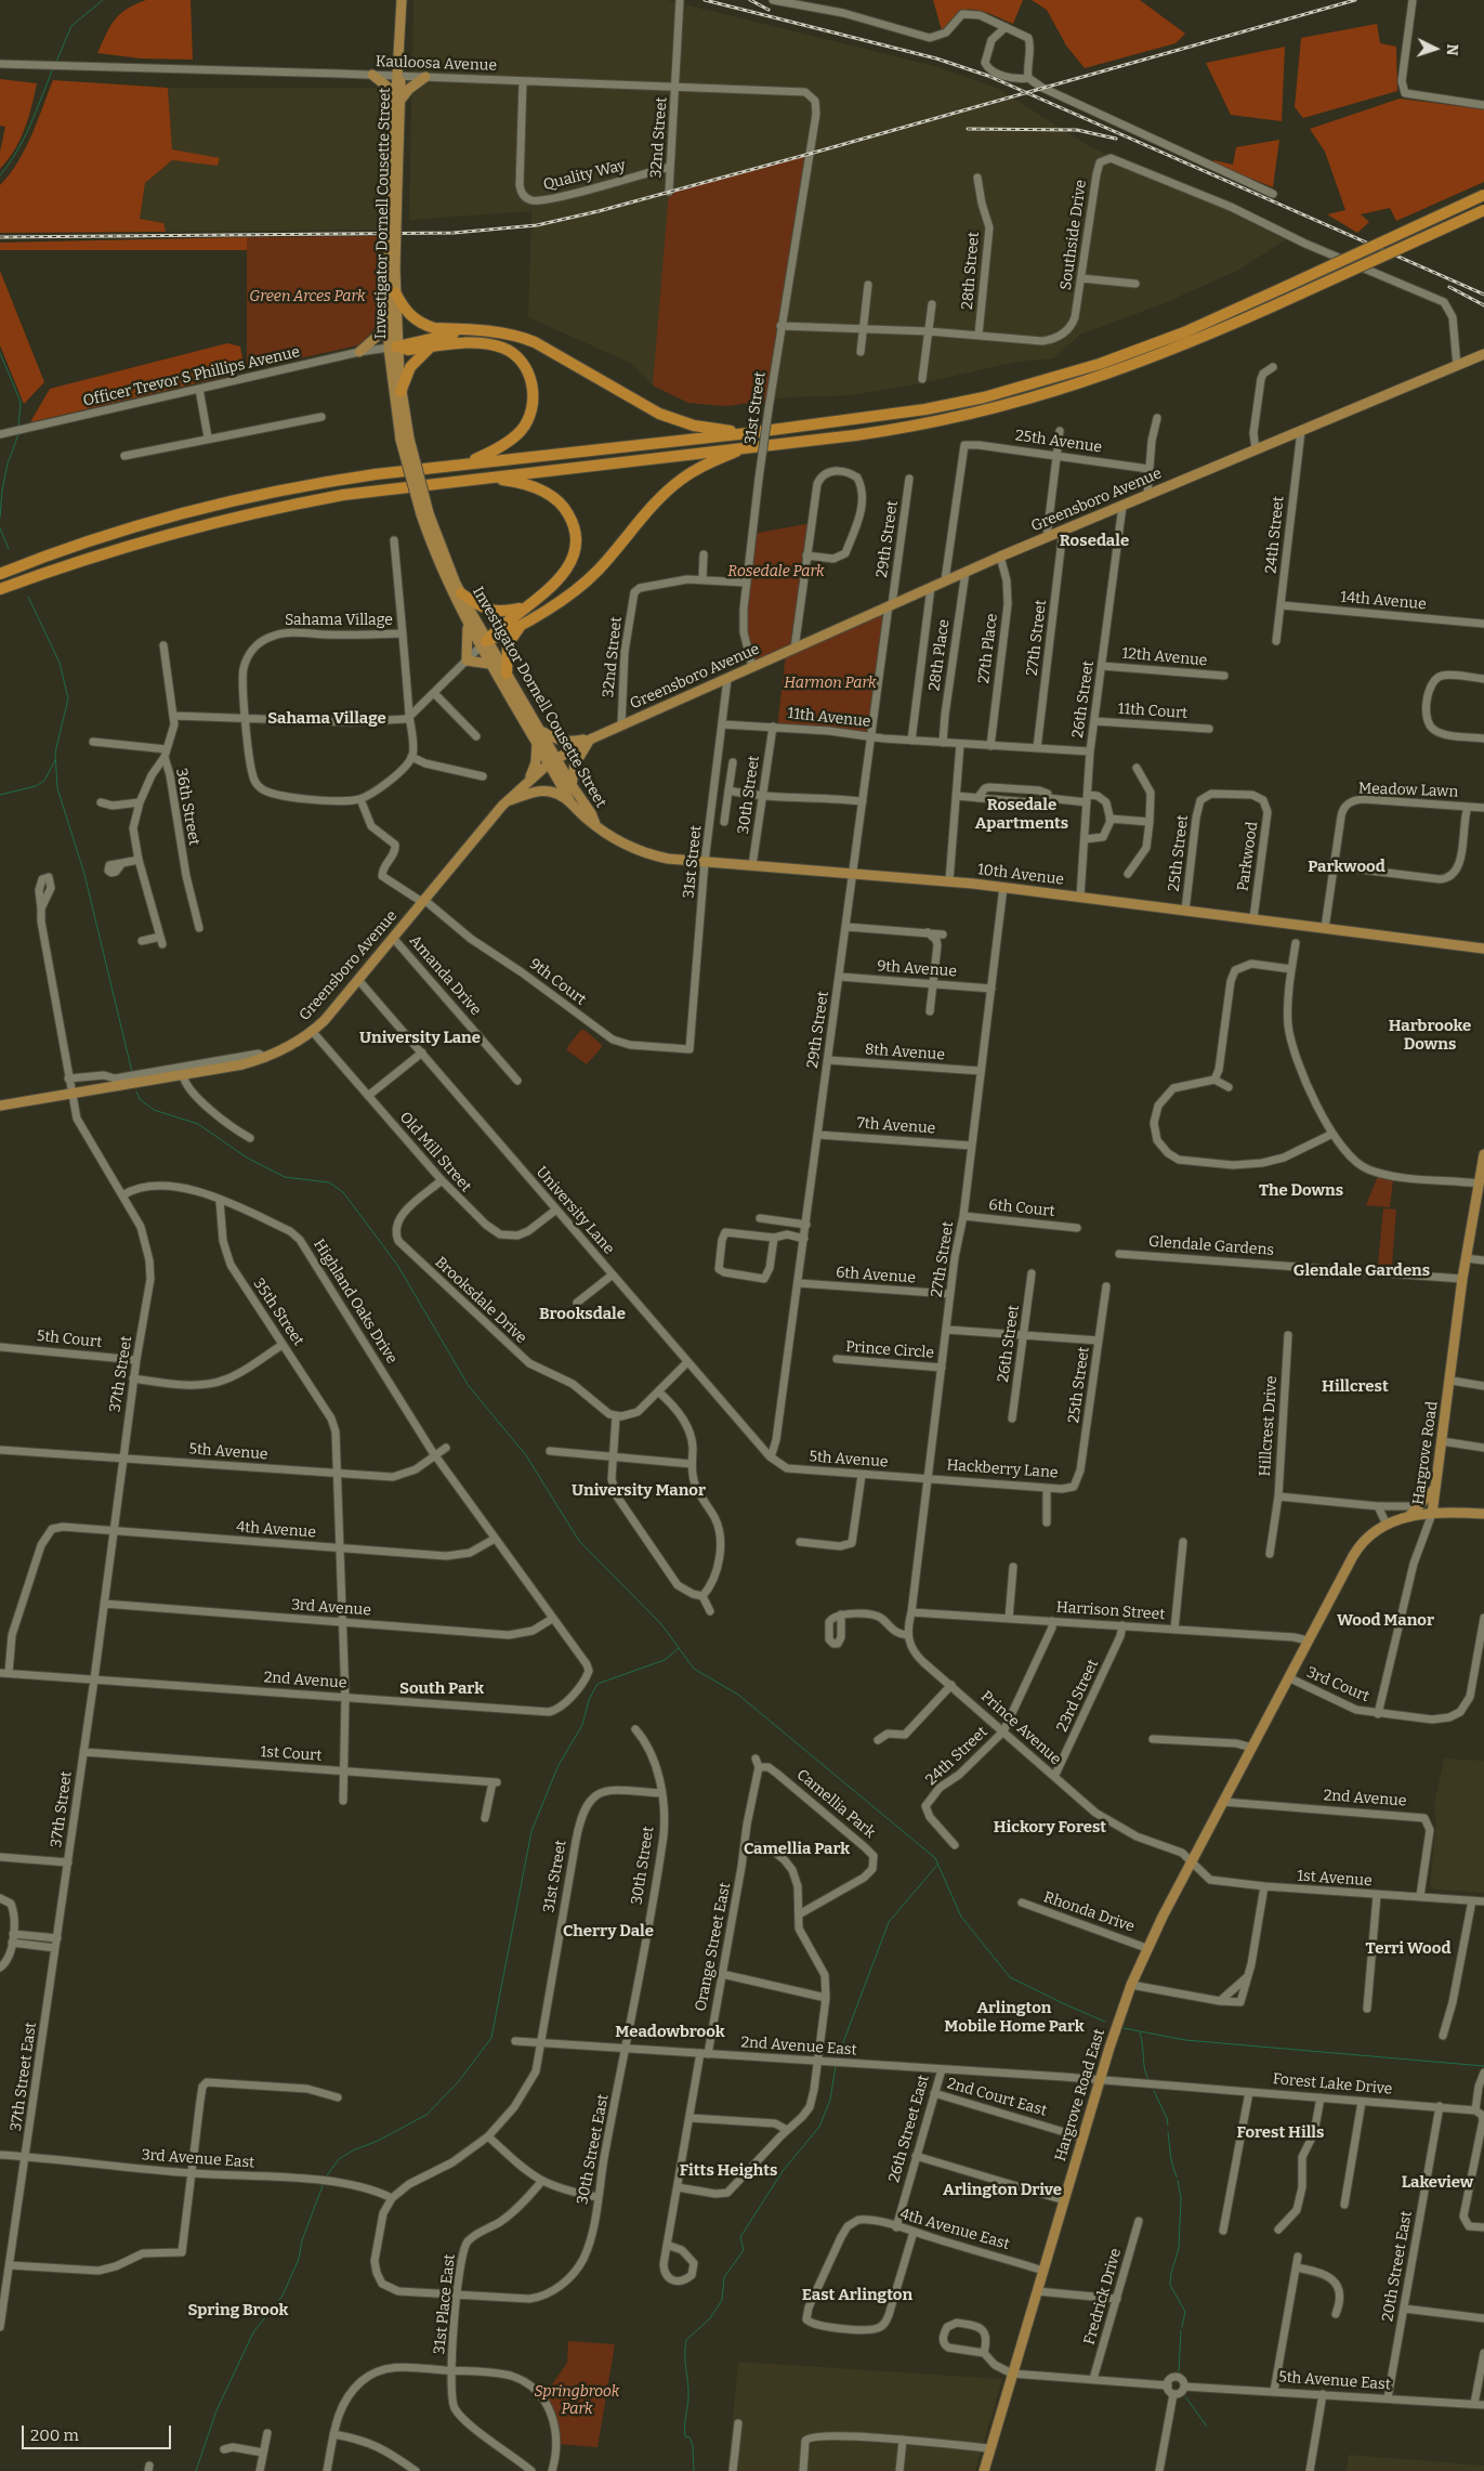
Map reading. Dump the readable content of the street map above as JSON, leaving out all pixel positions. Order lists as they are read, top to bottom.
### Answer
{
  "streets": {
    "main road": [
      "Investigator Dornell Cousette Street",
      "Greensboro Avenue",
      "10th Avenue",
      "Hargrove Road",
      "Hargrove Road East"
    ],
    "street": [
      "Kauloosa Avenue",
      "32nd Street",
      "Quality Way",
      "Southside Drive",
      "28th Street",
      "Officer Trevor S Phillips Avenue",
      "31st Street",
      "25th Avenue",
      "24th Street",
      "29th Street",
      "14th Avenue",
      "Sahama Village",
      "27th Street",
      "27th Place",
      "28th Place",
      "12th Avenue",
      "26th Street",
      "11th Court",
      "11th Avenue",
      "Meadow Lawn",
      "30th Street",
      "36th Street",
      "25th Street",
      "Parkwood",
      "9th Avenue",
      "Amanda Drive",
      "9th Court",
      "8th Avenue",
      "7th Avenue",
      "Old Mill Street",
      "6th Court",
      "University Lane",
      "Glendale Gardens",
      "6th Avenue",
      "Brooksdale Drive",
      "Highland Oaks Drive",
      "35th Street",
      "5th Court",
      "Prince Circle",
      "37th Street",
      "Hillcrest Drive",
      "5th Avenue",
      "Hackberry Lane",
      "4th Avenue",
      "3rd Avenue",
      "Harrison Street",
      "2nd Avenue",
      "3rd Court",
      "23rd Street",
      "Prince Avenue",
      "1st Court",
      "Camellia Park",
      "1st Avenue",
      "Rhonda Drive",
      "Orange Street East",
      "2nd Avenue East",
      "37th Street East",
      "Forest Lake Drive",
      "2nd Court East",
      "26th Street East",
      "30th Street East",
      "3rd Avenue East",
      "4th Avenue East",
      "20th Street East",
      "Fredrick Drive",
      "31st Place East",
      "5th Avenue East"
    ]
  },
  "crossings": [
    ["Kauloosa Avenue", "32nd Street"],
    ["Kauloosa Avenue", "Quality Way"],
    ["Kauloosa Avenue", "Investigator Dornell Cousette Street"],
    ["Kauloosa Avenue", "31st Street"],
    ["32nd Street", "Quality Way"],
    ["32nd Street", "Greensboro Avenue"],
    ["Investigator Dornell Cousette Street", "Officer Trevor S Phillips Avenue"],
    ["Investigator Dornell Cousette Street", "Greensboro Avenue"],
    ["Investigator Dornell Cousette Street", "10th Avenue"],
    ["Southside Drive", "28th Street"],
    ["Southside Drive", "31st Street"],
    ["Southside Drive", "Greensboro Avenue"],
    ["31st Street", "Greensboro Avenue"],
    ["31st Street", "11th Avenue"],
    ["31st Street", "30th Street"],
    ["31st Street", "10th Avenue"],
    ["31st Street", "9th Court"],
    ["31st Street", "2nd Avenue East"],
    ["31st Street", "30th Street East"],
    ["31st Street", "3rd Avenue East"],
    ["25th Avenue", "Greensboro Avenue"],
    ["Greensboro Avenue", "24th Street"],
    ["Greensboro Avenue", "29th Street"],
    ["Greensboro Avenue", "27th Street"],
    ["Greensboro Avenue", "27th Place"],
    ["Greensboro Avenue", "28th Place"],
    ["Greensboro Avenue", "26th Street"],
    ["Greensboro Avenue", "Amanda Drive"],
    ["Greensboro Avenue", "9th Court"],
    ["Greensboro Avenue", "Old Mill Street"],
    ["Greensboro Avenue", "University Lane"],
    ["Greensboro Avenue", "37th Street"],
    ["24th Street", "14th Avenue"],
    ["24th Street", "Harrison Street"],
    ["24th Street", "Prince Avenue"],
    ["29th Street", "11th Avenue"],
    ["29th Street", "10th Avenue"],
    ["29th Street", "9th Avenue"],
    ["29th Street", "8th Avenue"],
    ["29th Street", "7th Avenue"],
    ["29th Street", "University Lane"],
    ["29th Street", "6th Avenue"],
    ["29th Street", "5th Avenue"],
    ["Sahama Village", "9th Court"],
    ["27th Street", "10th Avenue"],
    ["27th Street", "9th Avenue"],
    ["27th Street", "8th Avenue"],
    ["27th Street", "7th Avenue"],
    ["27th Street", "6th Court"],
    ["27th Street", "6th Avenue"],
    ["27th Street", "Prince Circle"],
    ["27th Street", "5th Avenue"],
    ["27th Street", "Hackberry Lane"],
    ["27th Street", "Harrison Street"],
    ["27th Street", "Prince Avenue"],
    ["28th Place", "11th Avenue"],
    ["12th Avenue", "26th Street"],
    ["26th Street", "11th Court"],
    ["26th Street", "10th Avenue"],
    ["11th Avenue", "30th Street"],
    ["Meadow Lawn", "10th Avenue"],
    ["30th Street", "10th Avenue"],
    ["30th Street", "30th Street East"],
    ["25th Street", "Parkwood"],
    ["25th Street", "10th Avenue"],
    ["25th Street", "Hackberry Lane"],
    ["Parkwood", "10th Avenue"],
    ["Old Mill Street", "University Lane"],
    ["Old Mill Street", "Brooksdale Drive"],
    ["University Lane", "5th Avenue"],
    ["Glendale Gardens", "Hargrove Road"],
    ["Highland Oaks Drive", "35th Street"],
    ["Highland Oaks Drive", "37th Street"],
    ["Highland Oaks Drive", "5th Avenue"],
    ["35th Street", "5th Avenue"],
    ["5th Court", "37th Street"],
    ["37th Street", "5th Avenue"],
    ["37th Street", "4th Avenue"],
    ["37th Street", "3rd Avenue"],
    ["37th Street", "2nd Avenue"],
    ["37th Street", "1st Court"],
    ["37th Street", "37th Street East"],
    ["5th Avenue", "Hackberry Lane"],
    ["Hargrove Road", "Harrison Street"],
    ["Hargrove Road", "2nd Avenue"],
    ["Hargrove Road", "3rd Court"],
    ["Hargrove Road", "Prince Avenue"],
    ["Hargrove Road", "1st Avenue"],
    ["Hargrove Road", "Hargrove Road East"],
    ["4th Avenue", "2nd Avenue"],
    ["3rd Avenue", "2nd Avenue"],
    ["Harrison Street", "23rd Street"],
    ["2nd Avenue", "1st Avenue"],
    ["23rd Street", "Prince Avenue"],
    ["Prince Avenue", "1st Avenue"],
    ["Prince Avenue", "Hargrove Road East"],
    ["1st Avenue", "Hargrove Road East"],
    ["Rhonda Drive", "Hargrove Road East"],
    ["Orange Street East", "2nd Avenue East"],
    ["2nd Avenue East", "Forest Lake Drive"],
    ["2nd Avenue East", "26th Street East"],
    ["2nd Avenue East", "30th Street East"],
    ["37th Street East", "3rd Avenue East"],
    ["Forest Lake Drive", "Hargrove Road East"],
    ["Forest Lake Drive", "20th Street East"],
    ["Hargrove Road East", "2nd Court East"],
    ["Hargrove Road East", "4th Avenue East"],
    ["2nd Court East", "26th Street East"],
    ["26th Street East", "4th Avenue East"],
    ["30th Street East", "3rd Avenue East"],
    ["30th Street East", "31st Place East"],
    ["20th Street East", "5th Avenue East"]
  ],
  "districts": [
    "Rosedale",
    "Sahama Village",
    "Rosedale Apartments",
    "Parkwood",
    "Harbrooke Downs",
    "University Lane",
    "The Downs",
    "Glendale Gardens",
    "Brooksdale",
    "Hillcrest",
    "University Manor",
    "Wood Manor",
    "South Park",
    "Hickory Forest",
    "Camellia Park",
    "Cherry Dale",
    "Terri Wood",
    "Arlington Mobile Home Park",
    "Meadowbrook",
    "Forest Hills",
    "Fitts Heights",
    "Lakeview",
    "Arlington Drive",
    "East Arlington",
    "Spring Brook"
  ],
  "parks": [
    "Green Arces Park",
    "Rosedale Park",
    "Harmon Park",
    "Springbrook Park"
  ],
  "scale_bar": "200 m",
  "north": "right"
}
